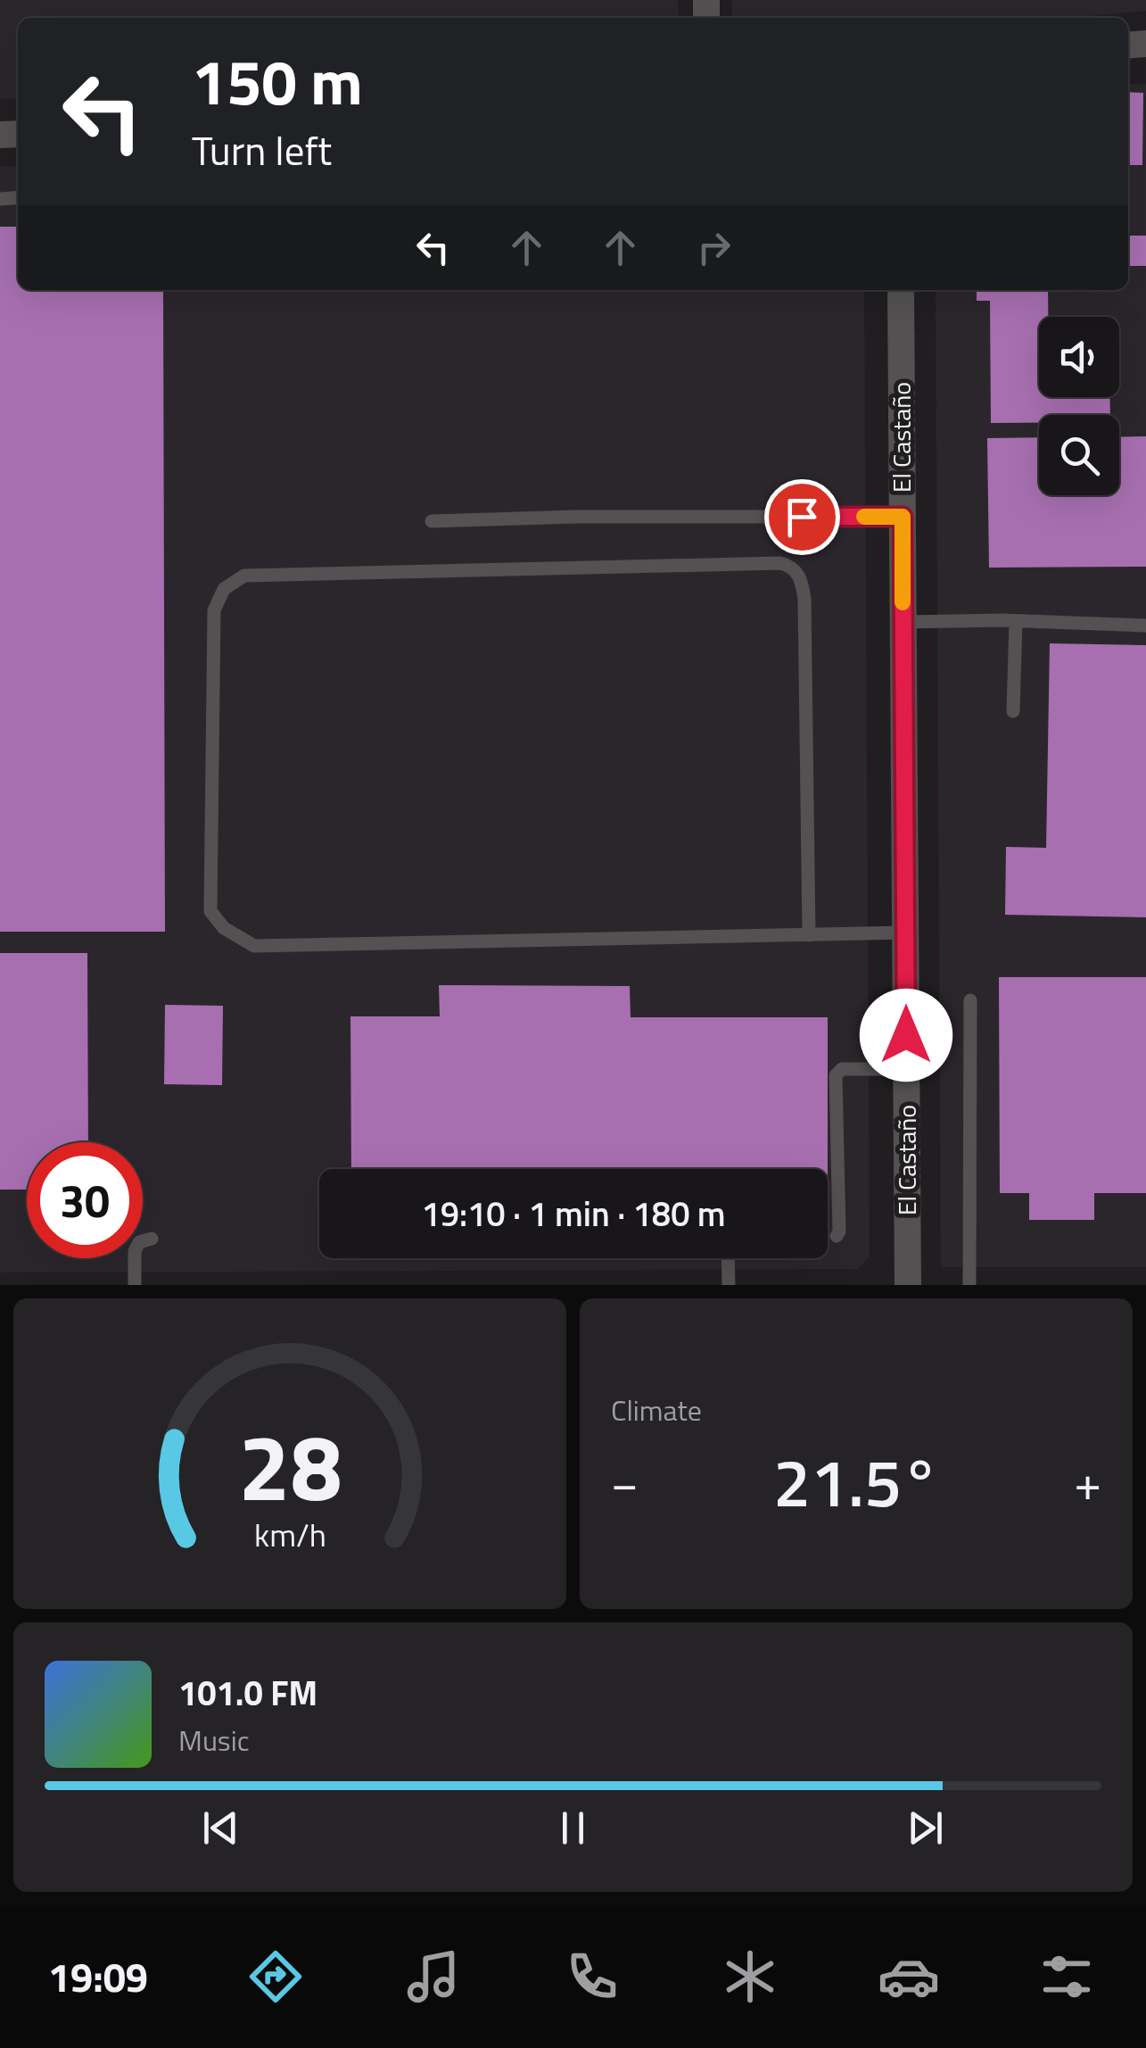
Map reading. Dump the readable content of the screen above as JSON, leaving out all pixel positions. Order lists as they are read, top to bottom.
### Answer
{
  "streets": {
    "street": ["El Castaño"]
  },
  "page": {
    "turn": ["150 m", "Turn left"],
    "limit": "30",
    "trip": "19:10 · 1 min · 180 m",
    "tile": "Climate",
    "heat": ["−", "21.5°", "+"],
    "song": ["101.0 FM", "Music"],
    "tabs": "19:09",
    "gauge": ["28", "km/h"]
  }
}
